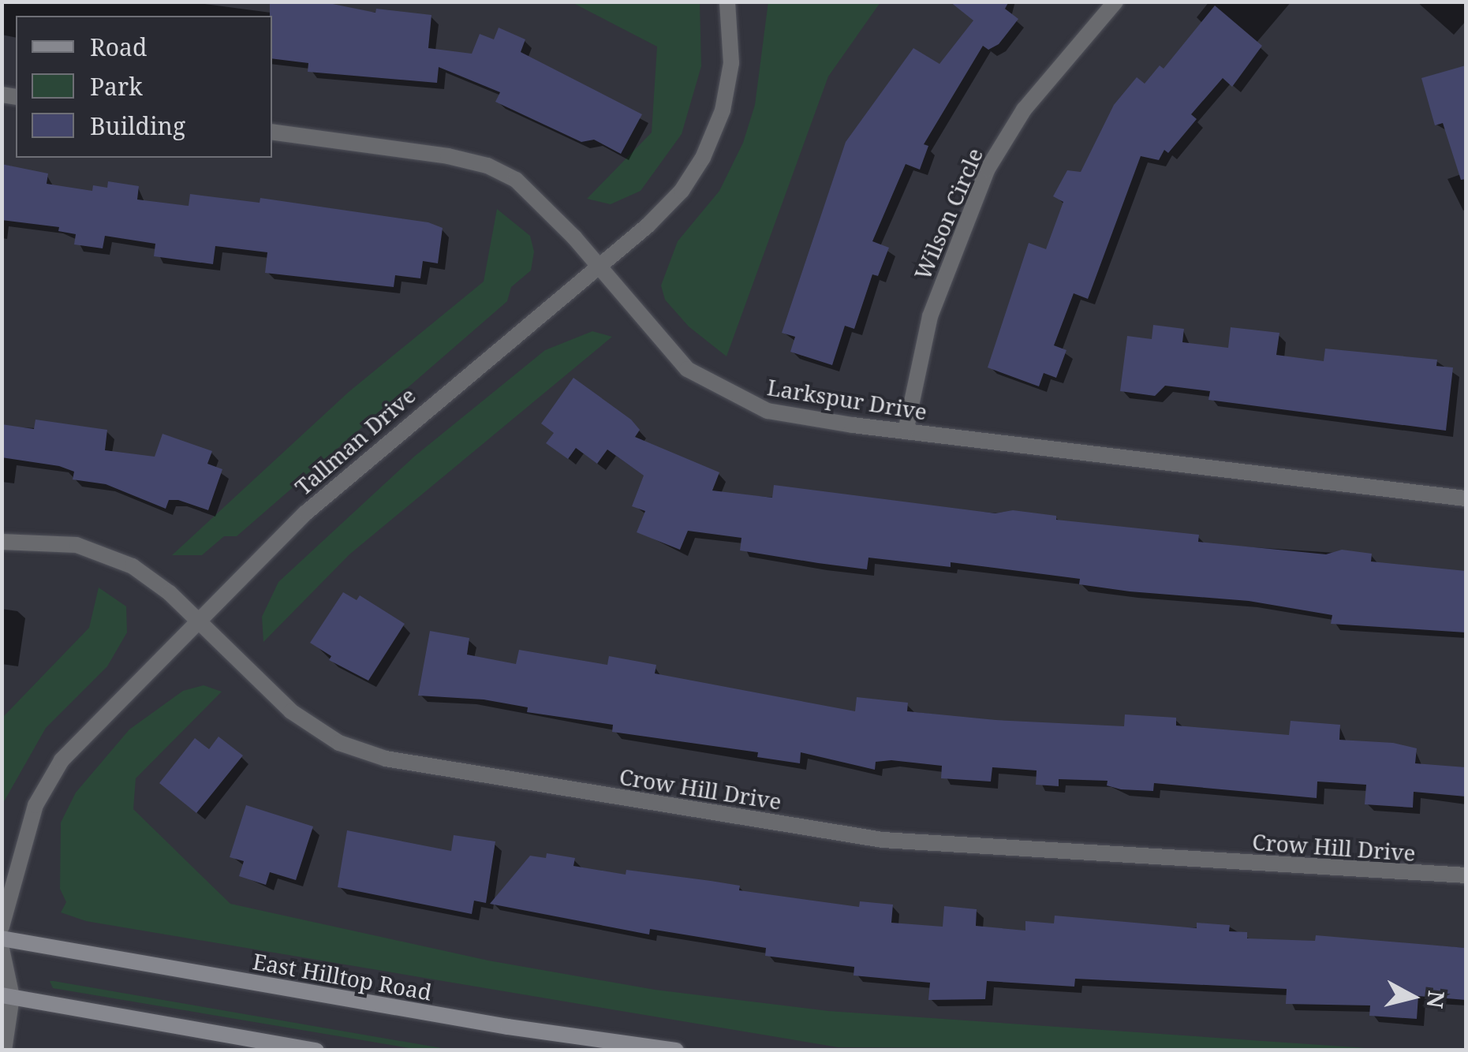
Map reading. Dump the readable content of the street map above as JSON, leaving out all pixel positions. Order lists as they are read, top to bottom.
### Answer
{
  "streets": {
    "main road": ["East Hilltop Road"],
    "street": [
      "Wilson Circle",
      "Larkspur Drive",
      "Tallman Drive",
      "Crow Hill Drive"
    ]
  },
  "crossings": [
    ["Wilson Circle", "Larkspur Drive"],
    ["Larkspur Drive", "Tallman Drive"],
    ["Tallman Drive", "Crow Hill Drive"]
  ],
  "legend": ["Road", "Park", "Building"],
  "north": "right"
}
